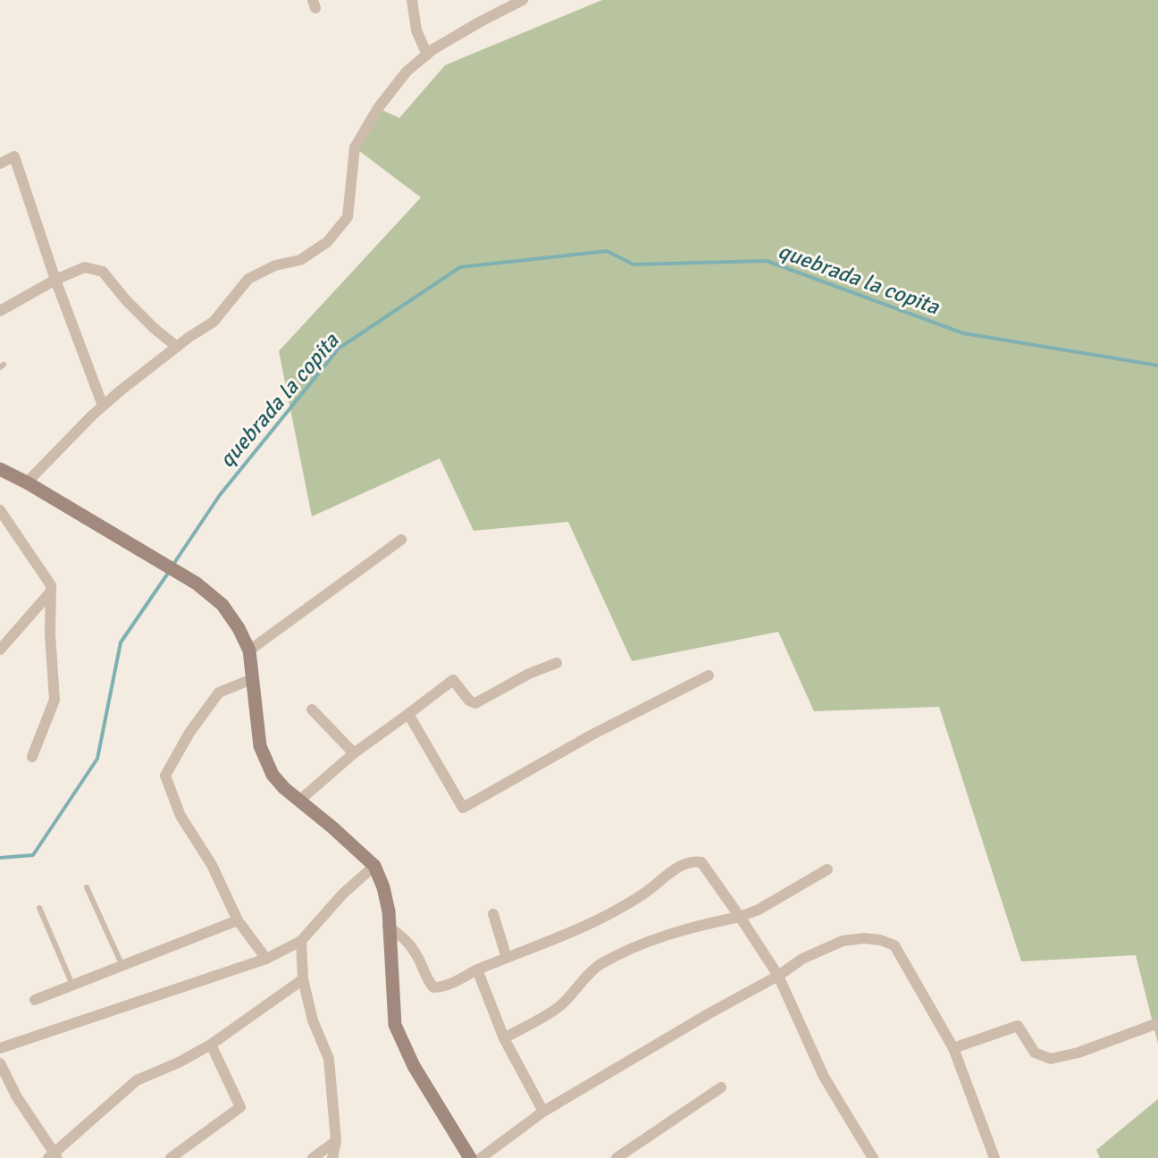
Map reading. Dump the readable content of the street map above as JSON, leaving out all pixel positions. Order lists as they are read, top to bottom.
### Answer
{
  "water": ["quebrada la copita"]
}
